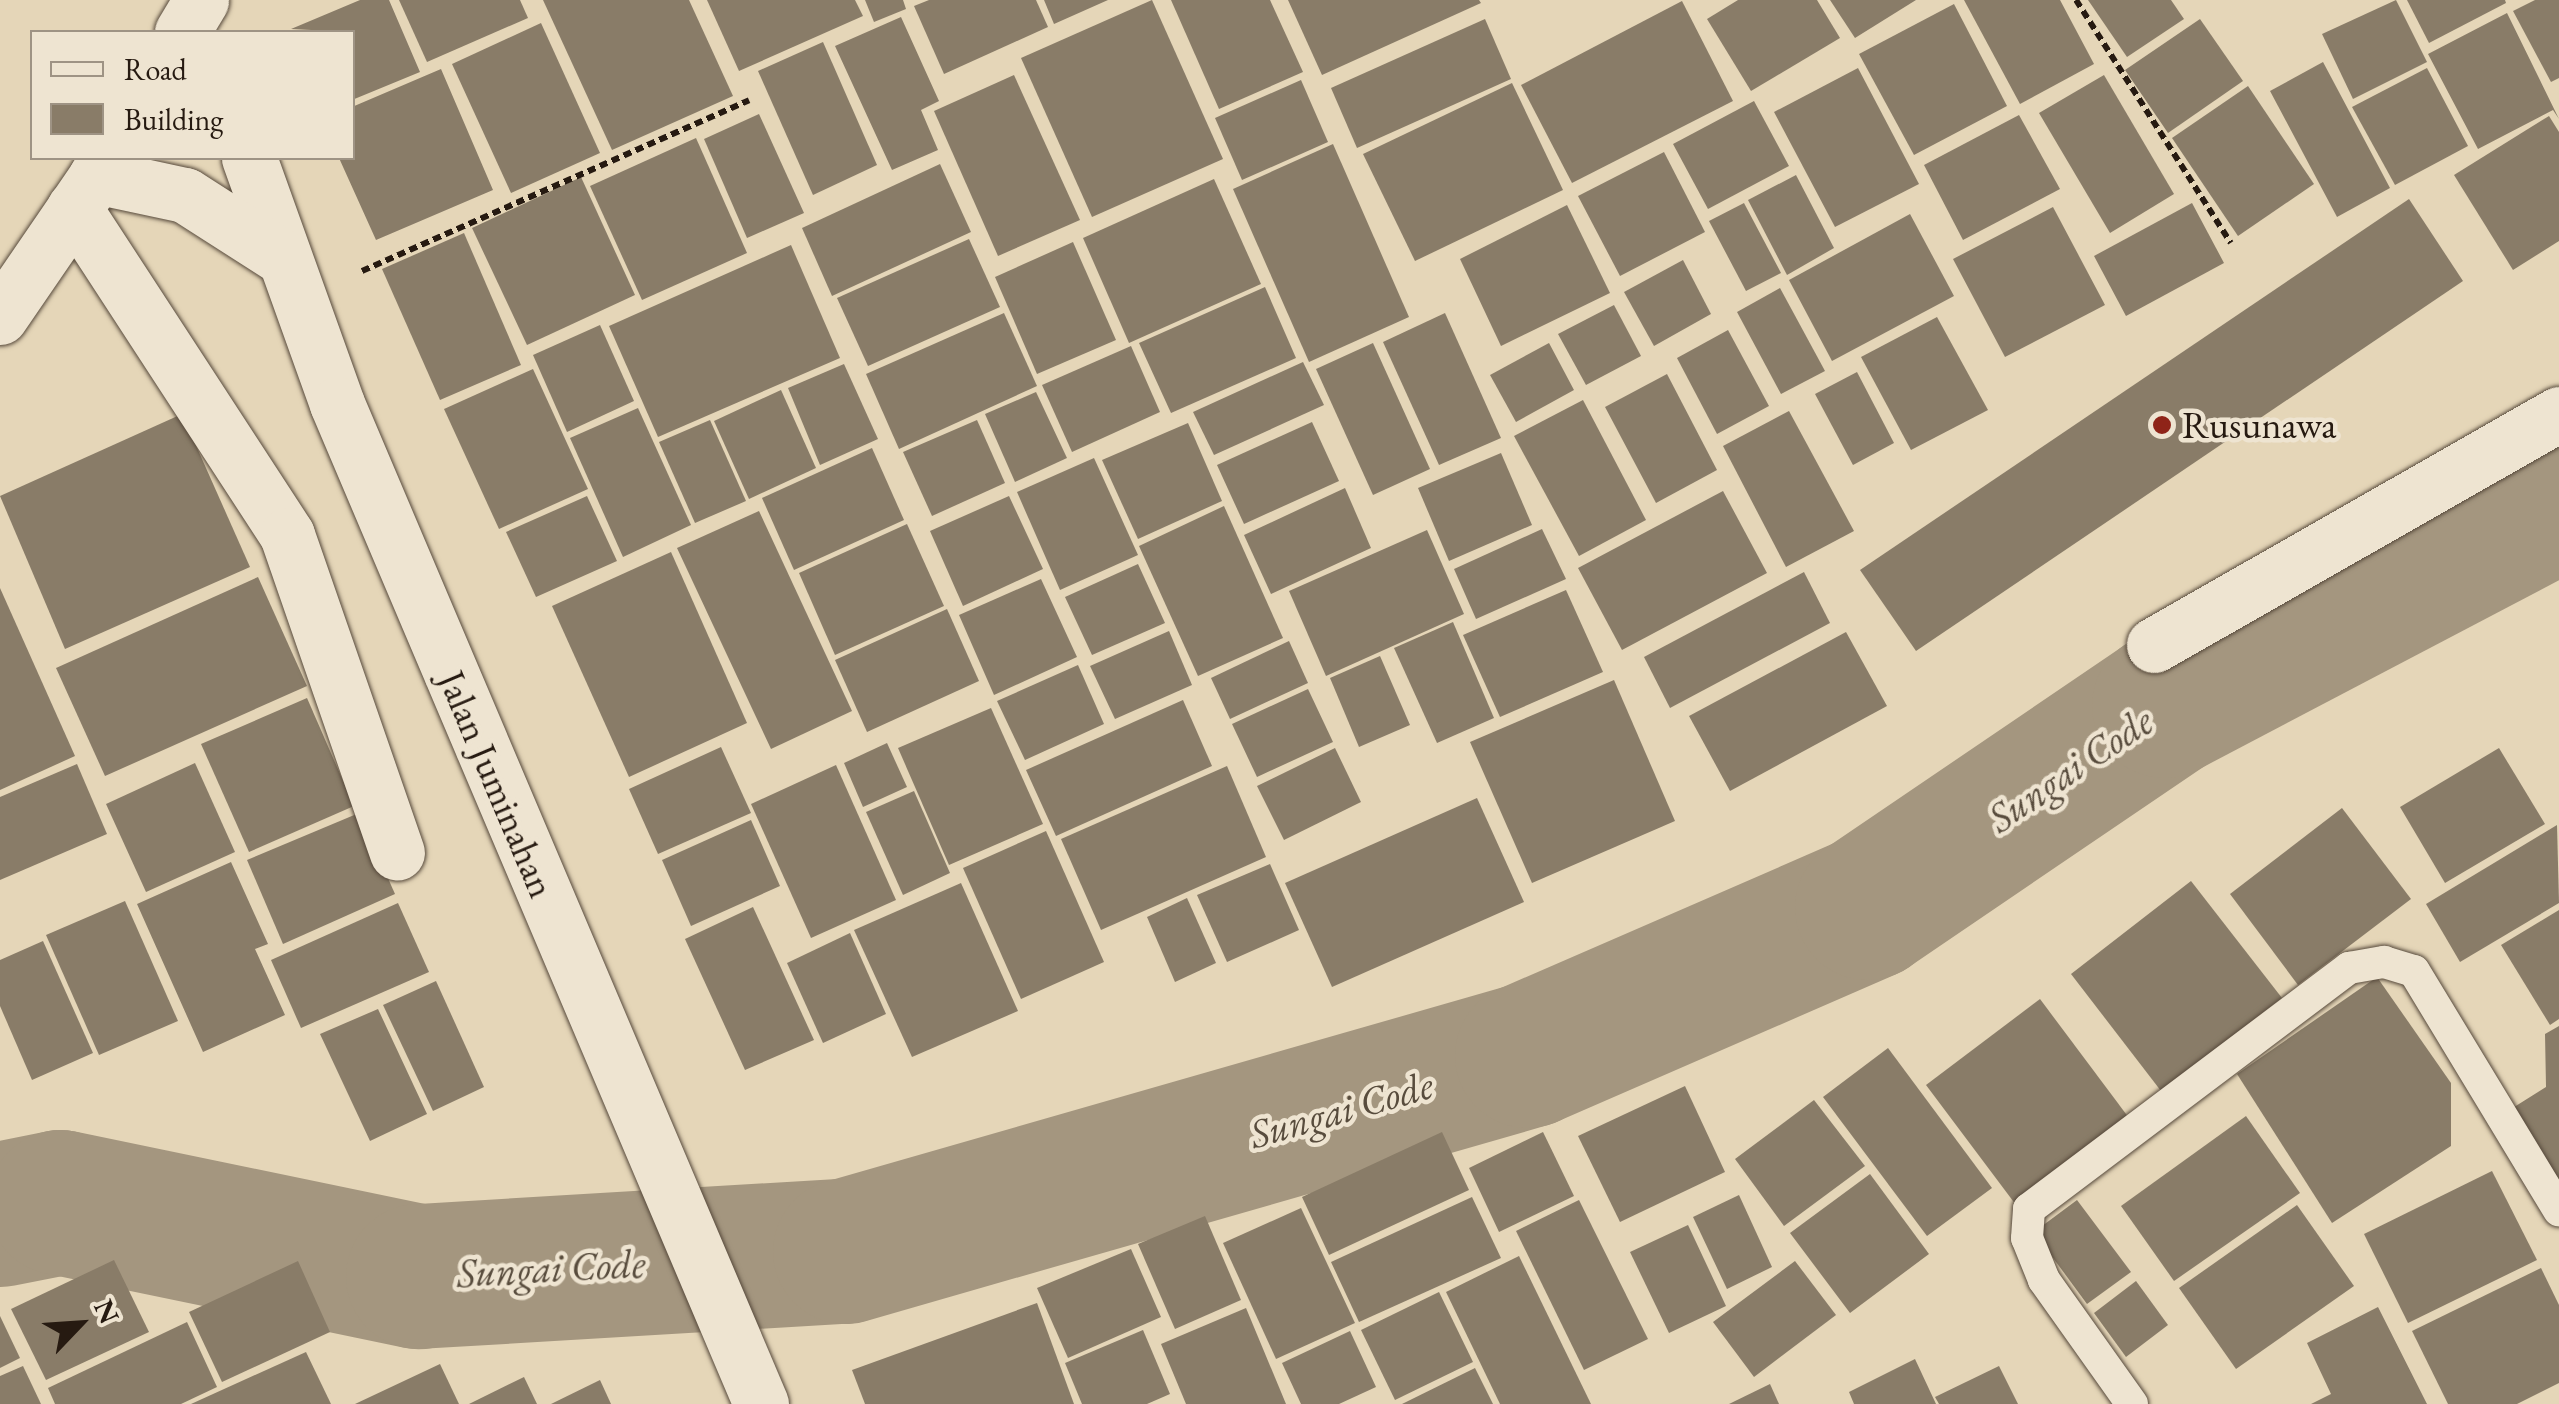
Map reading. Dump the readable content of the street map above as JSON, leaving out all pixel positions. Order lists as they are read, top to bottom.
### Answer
{
  "streets": {
    "main road": ["Jalan Juminahan"]
  },
  "water": ["Sungai Code"],
  "places": ["Rusunawa"],
  "legend": ["Road", "Building"],
  "north": "top right"
}
